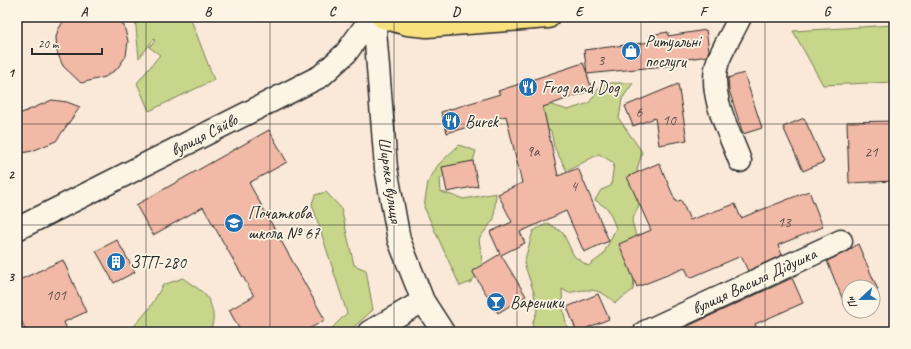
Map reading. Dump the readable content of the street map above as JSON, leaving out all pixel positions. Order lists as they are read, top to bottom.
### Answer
{
  "streets": {
    "street": ["вулиця Сяйво", "Широка вулиця", "вулиця Василя Дідушка"]
  },
  "crossings": [
    ["вулиця Сяйво", "Широка вулиця"]
  ],
  "places": {
    "shop": ["Ритуальні послуги"],
    "restaurant": ["Frog and Dog", "Burek"],
    "school or university": ["Початкова школа № 67"],
    "building": ["ЗТП-280"],
    "bar": ["Вареники"]
  },
  "house_numbers": [
    "3",
    "6",
    "10",
    "9а",
    "21",
    "4",
    "13",
    "101"
  ],
  "scale_bar": "20 m",
  "north": "left",
  "grid": {
    "columns": [
      "A",
      "B",
      "C",
      "D",
      "E",
      "F",
      "G"
    ],
    "rows": ["1", "2", "3"]
  }
}
